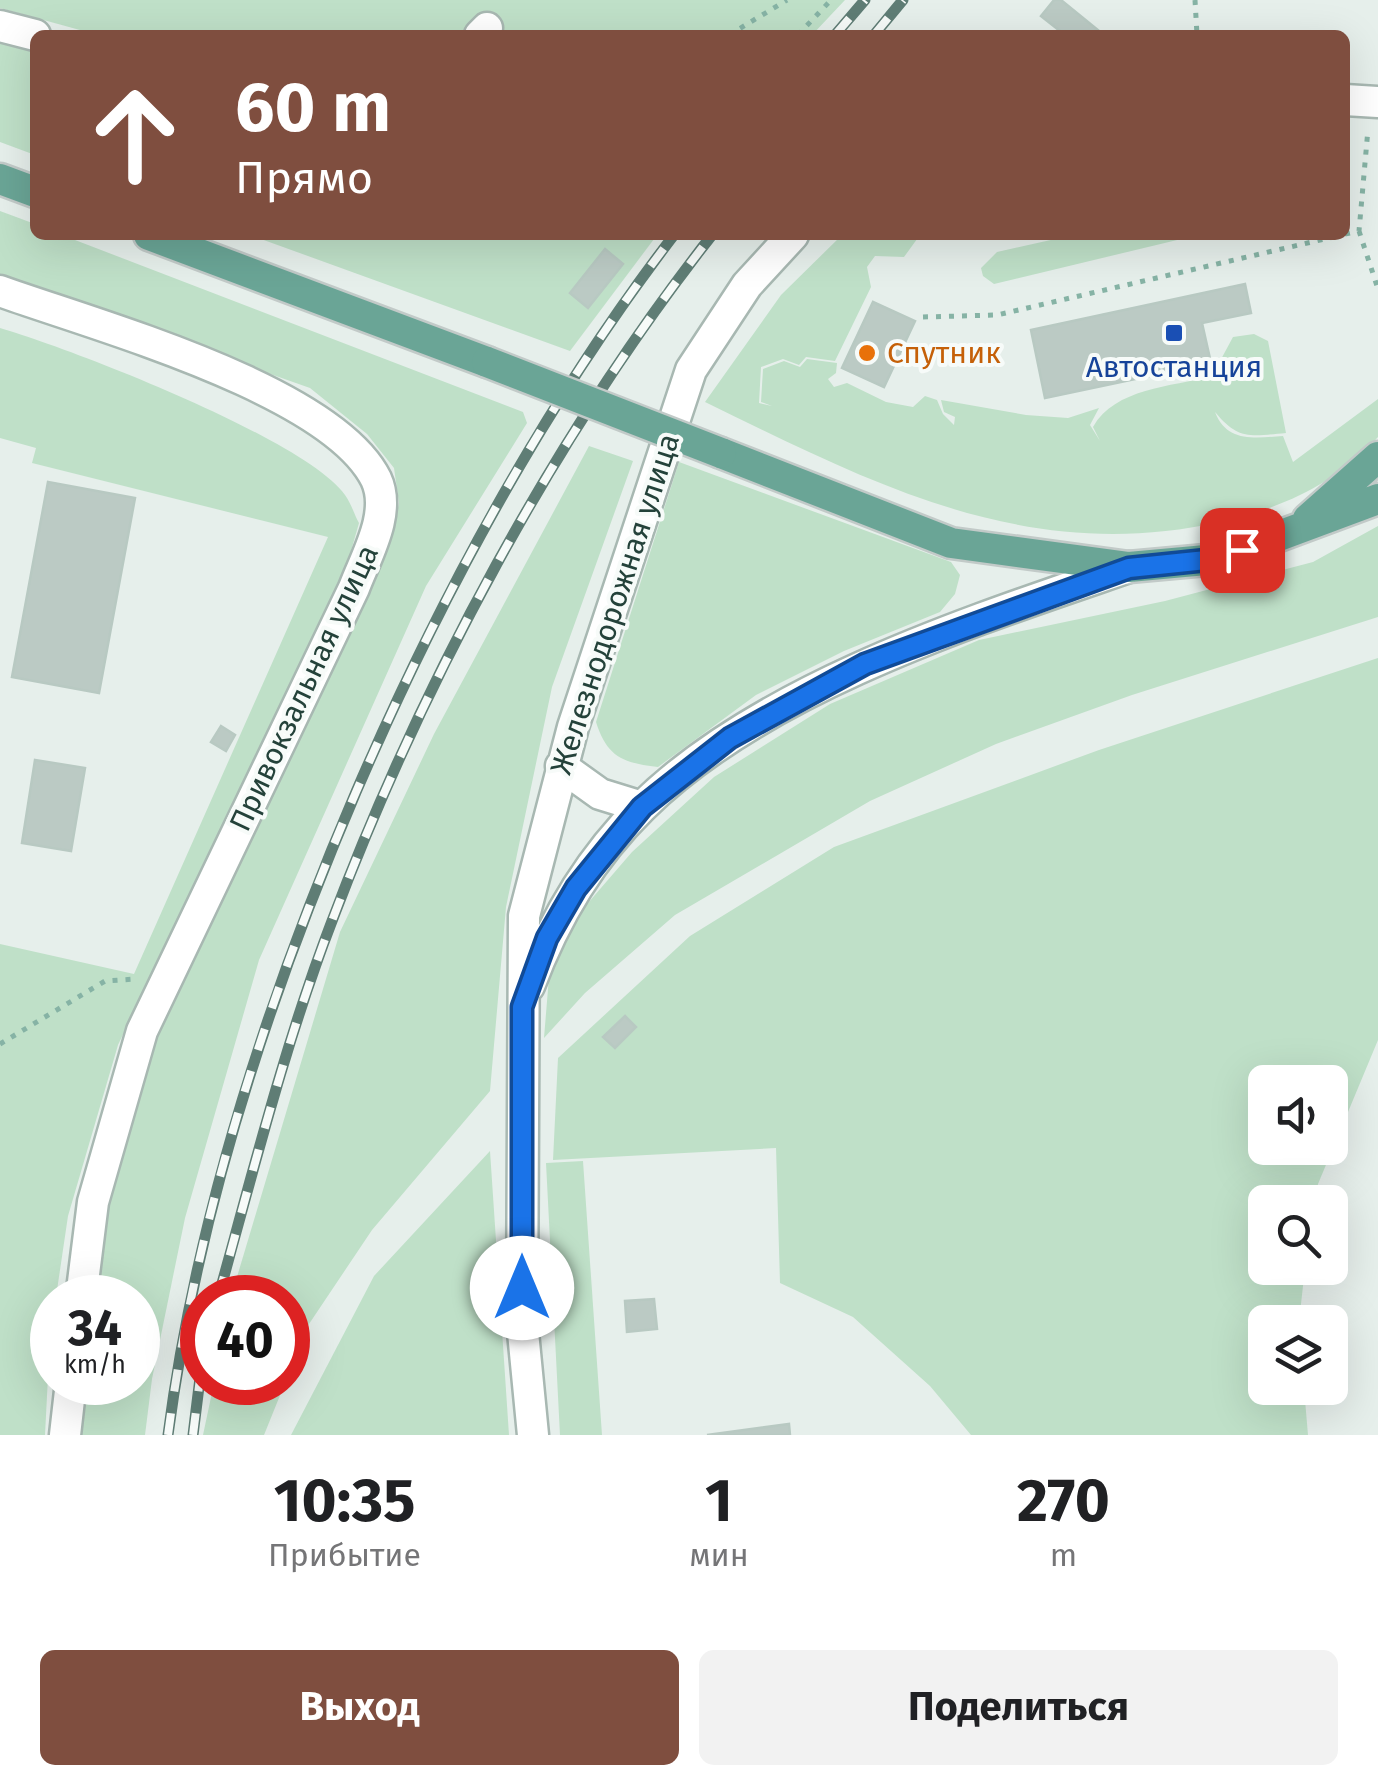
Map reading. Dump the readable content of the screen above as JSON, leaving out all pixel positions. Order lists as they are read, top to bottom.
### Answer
{
  "streets": {
    "street": ["Железнодорожная улица", "Привокзальная улица"]
  },
  "places": {
    "transit": ["Автостанция"],
    "other": ["Спутник"]
  },
  "page": {
    "turn": ["60 m", "Прямо"],
    "speed": "34 km/h",
    "limit": "40",
    "eta": [
      "10:35",
      "Прибытие",
      "1",
      "мин",
      "270",
      "m"
    ],
    "buttons": ["Выход", "Поделиться"]
  }
}
